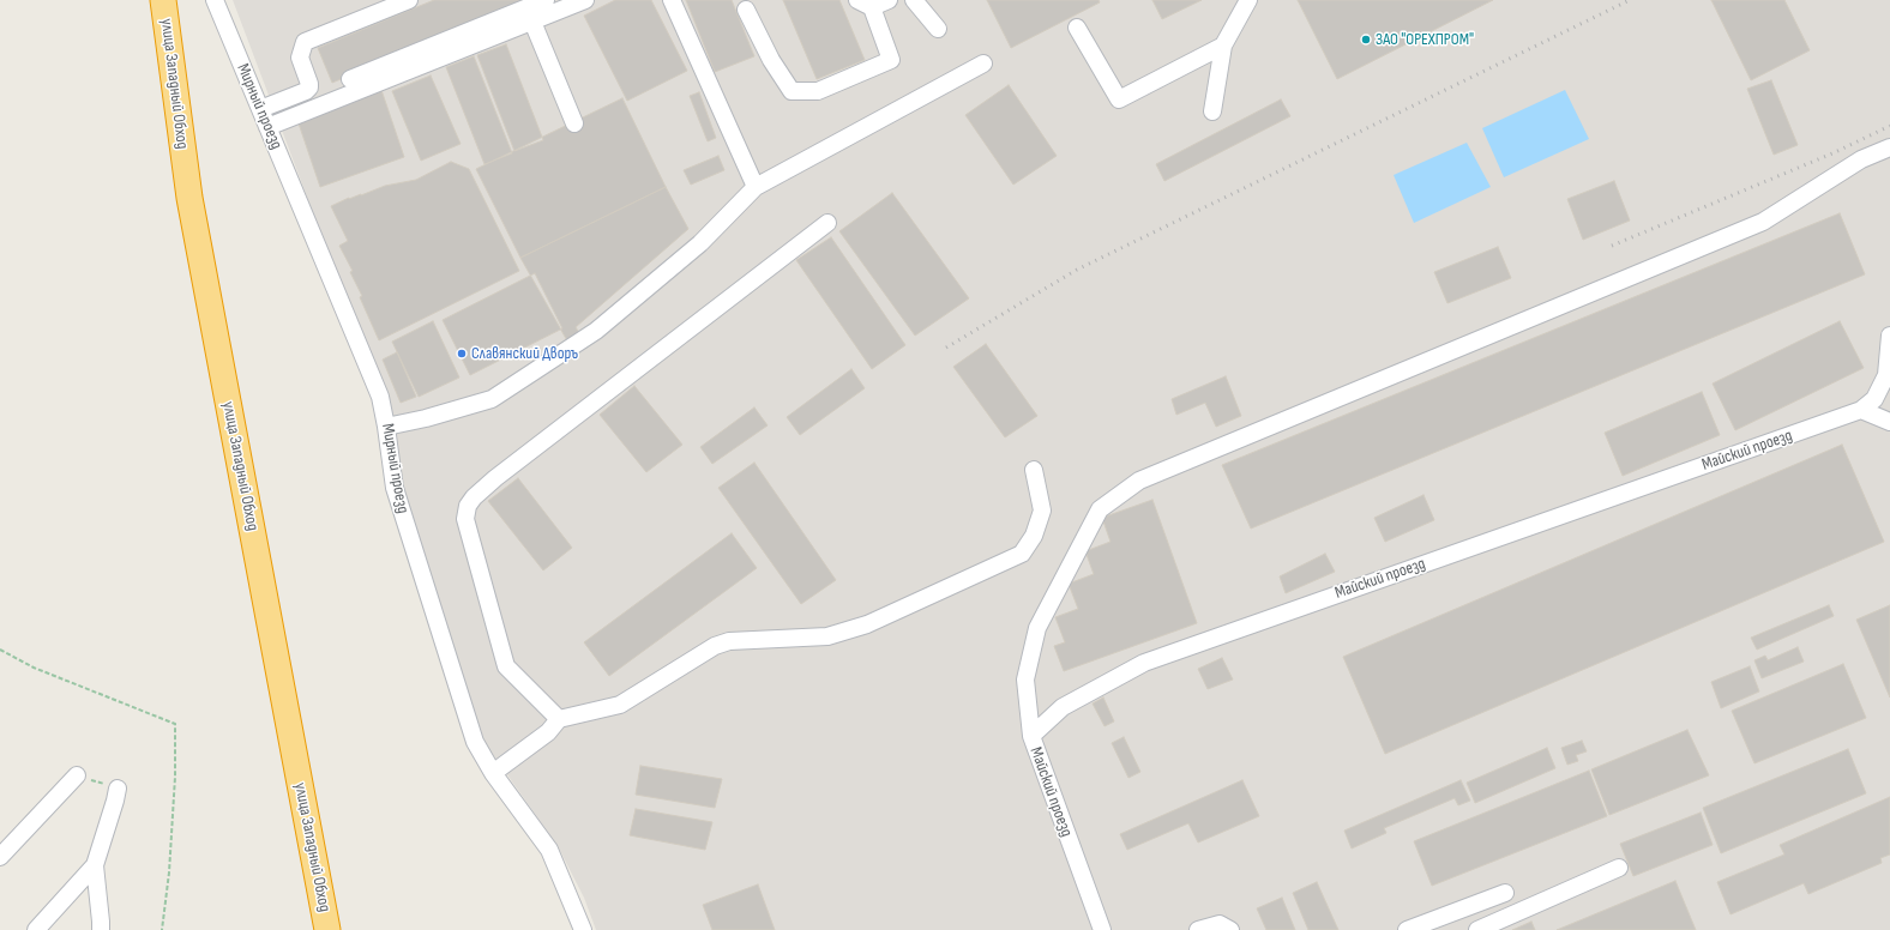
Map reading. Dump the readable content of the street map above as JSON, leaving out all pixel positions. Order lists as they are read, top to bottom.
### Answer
{
  "streets": {
    "highway": ["улица Западный Обход"],
    "street": ["Мирный проезд", "Майский проезд"]
  },
  "places": ["ЗАО \"ОРЕХПРОМ\"", "Cлавянский Дворъ"]
}
